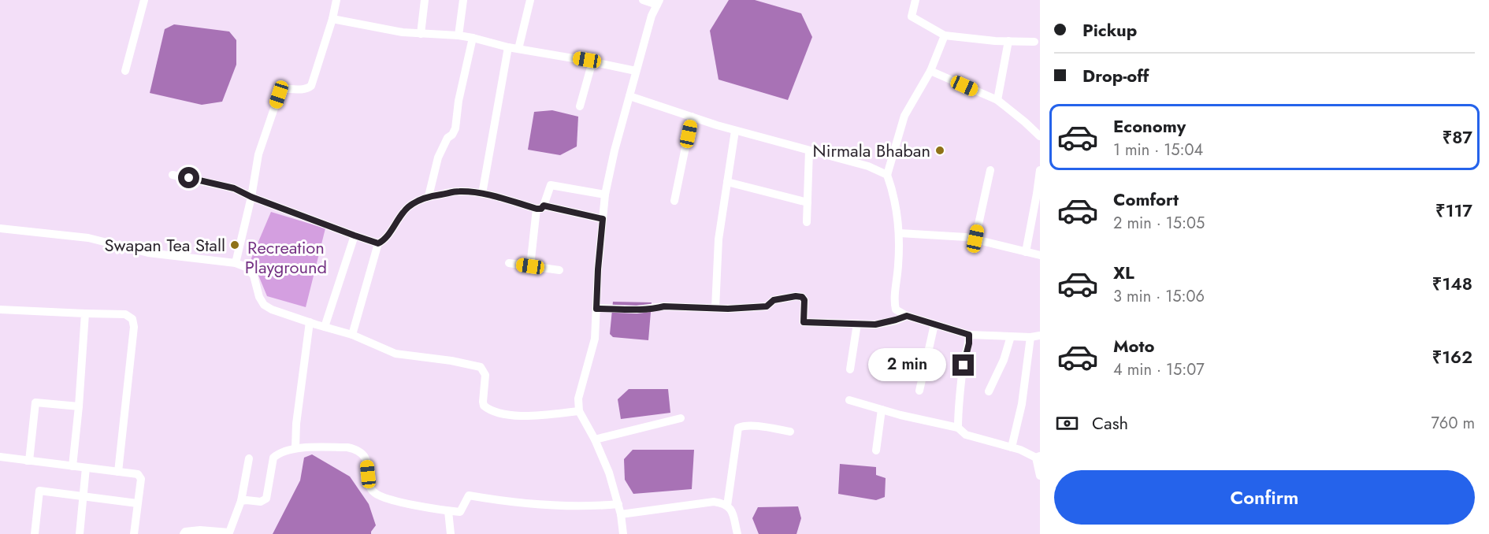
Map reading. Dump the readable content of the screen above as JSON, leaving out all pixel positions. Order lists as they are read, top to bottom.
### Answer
{
  "parks": ["Recreation Playground"],
  "places": ["Nirmala Bhaban", "Swapan Tea Stall"],
  "page": {
    "banner": ["Pickup", "Drop-off"],
    "list": [
      {
        "name": "Economy",
        "note": "1 min · 15:04",
        "value": "₹87"
      },
      {
        "name": "Comfort",
        "note": "2 min · 15:05",
        "value": "₹117"
      },
      {
        "name": "XL",
        "note": "3 min · 15:06",
        "value": "₹148"
      },
      {
        "name": "Moto",
        "note": "4 min · 15:07",
        "value": "₹162"
      }
    ],
    "bubble": "2 min",
    "pay": ["Cash", "760 m"],
    "buttons": "Confirm"
  }
}
